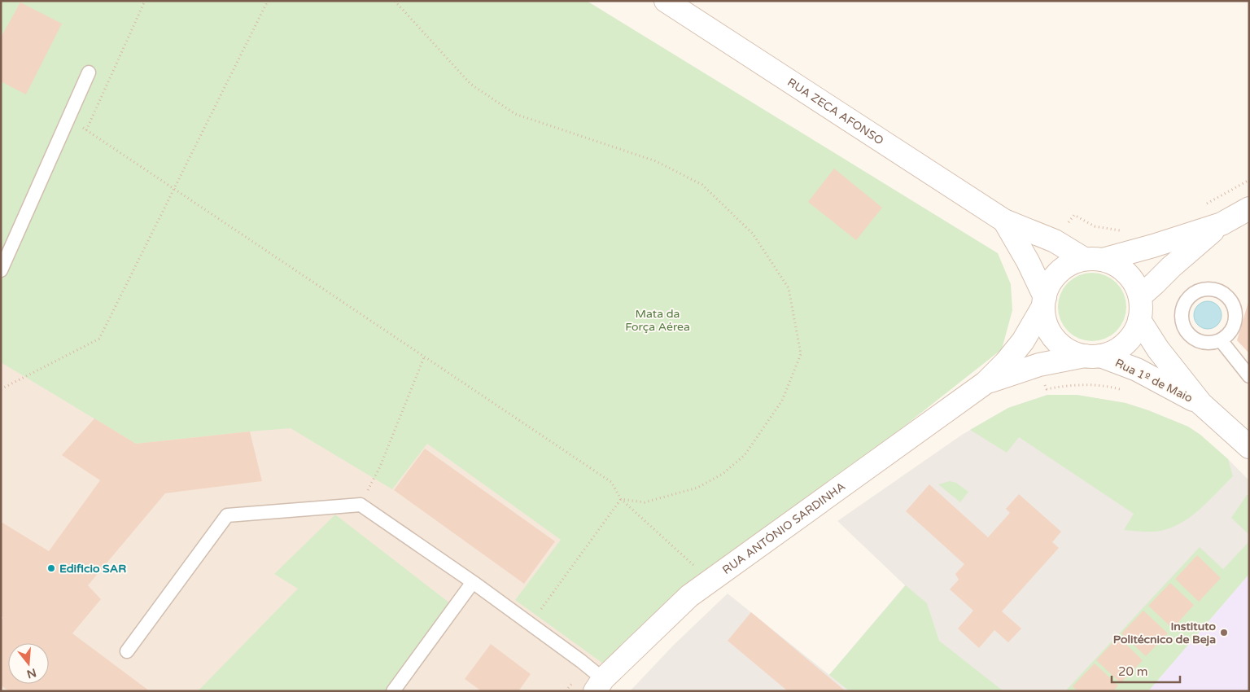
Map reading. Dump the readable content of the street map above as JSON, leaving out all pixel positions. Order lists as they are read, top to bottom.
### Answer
{
  "streets": {
    "main road": ["RUA ZECA AFONSO", "Rua 1º de Maio", "RUA ANTÓNIO SARDINHA"]
  },
  "crossings": [
    ["RUA ZECA AFONSO", "Rua 1º de Maio"],
    ["RUA ZECA AFONSO", "RUA ANTÓNIO SARDINHA"],
    ["Rua 1º de Maio", "RUA ANTÓNIO SARDINHA"]
  ],
  "parks": ["Mata da Força Aérea"],
  "places": ["Edificio SAR", "Instituto Politécnico de Beja"],
  "scale_bar": "20 m",
  "north": "bottom"
}
